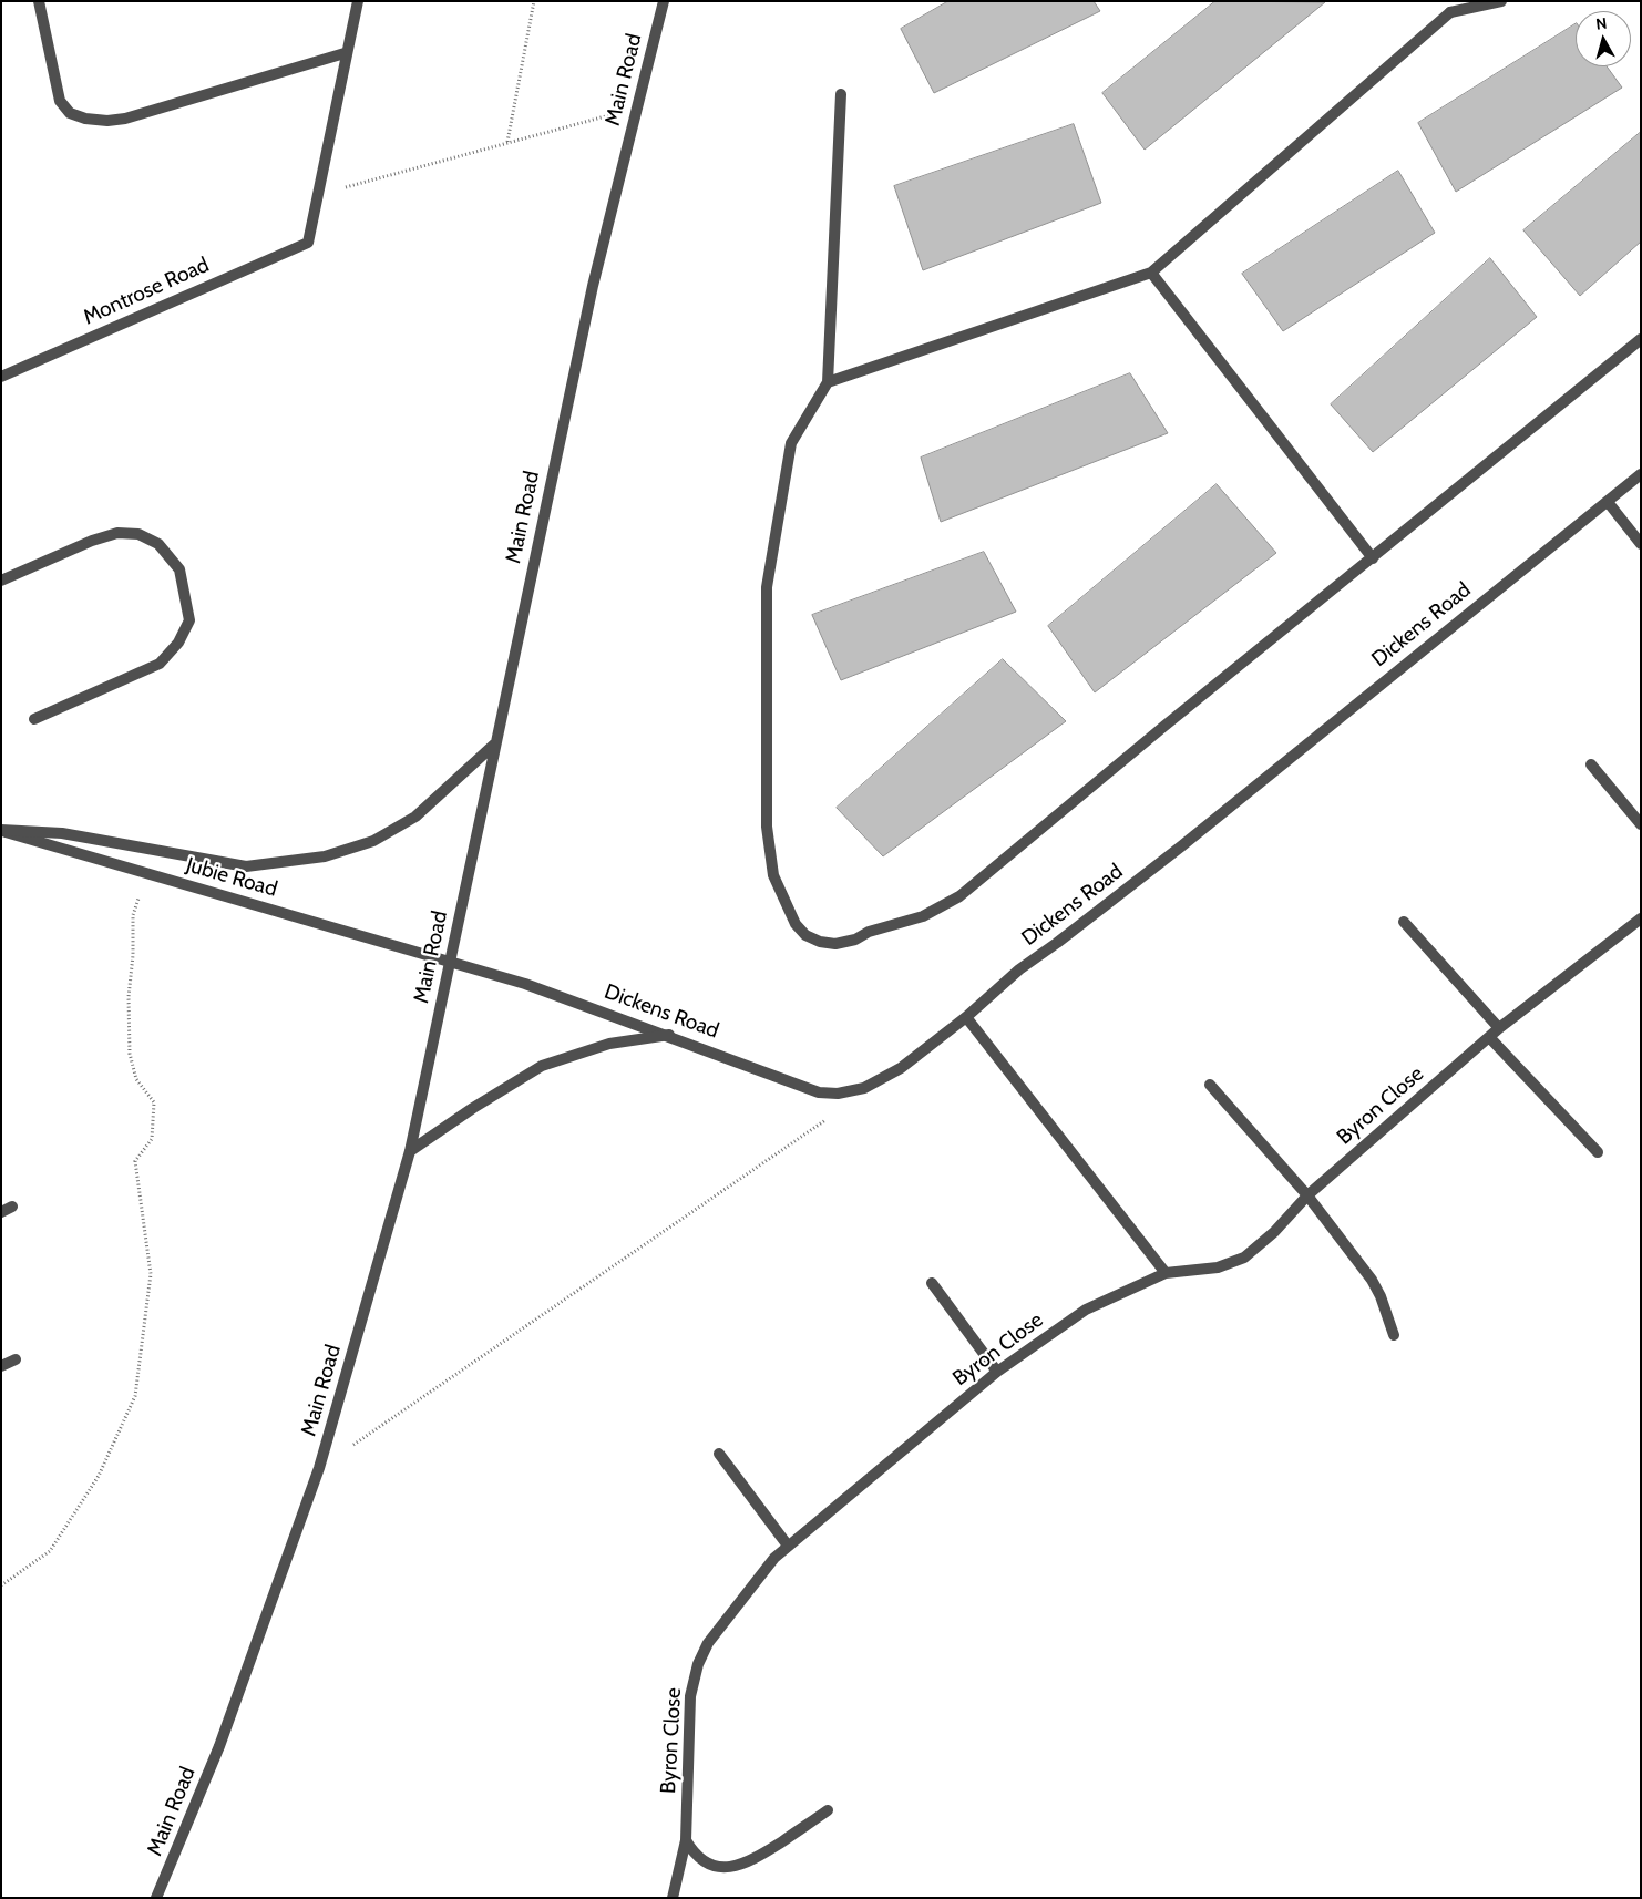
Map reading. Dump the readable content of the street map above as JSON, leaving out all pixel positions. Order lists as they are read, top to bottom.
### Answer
{
  "streets": {
    "street": [
      "Main Road",
      "Montrose Road",
      "Dickens Road",
      "Jubie Road",
      "Byron Close"
    ]
  },
  "crossings": [
    ["Main Road", "Dickens Road"],
    ["Main Road", "Jubie Road"],
    ["Dickens Road", "Jubie Road"]
  ],
  "north": "top"
}
